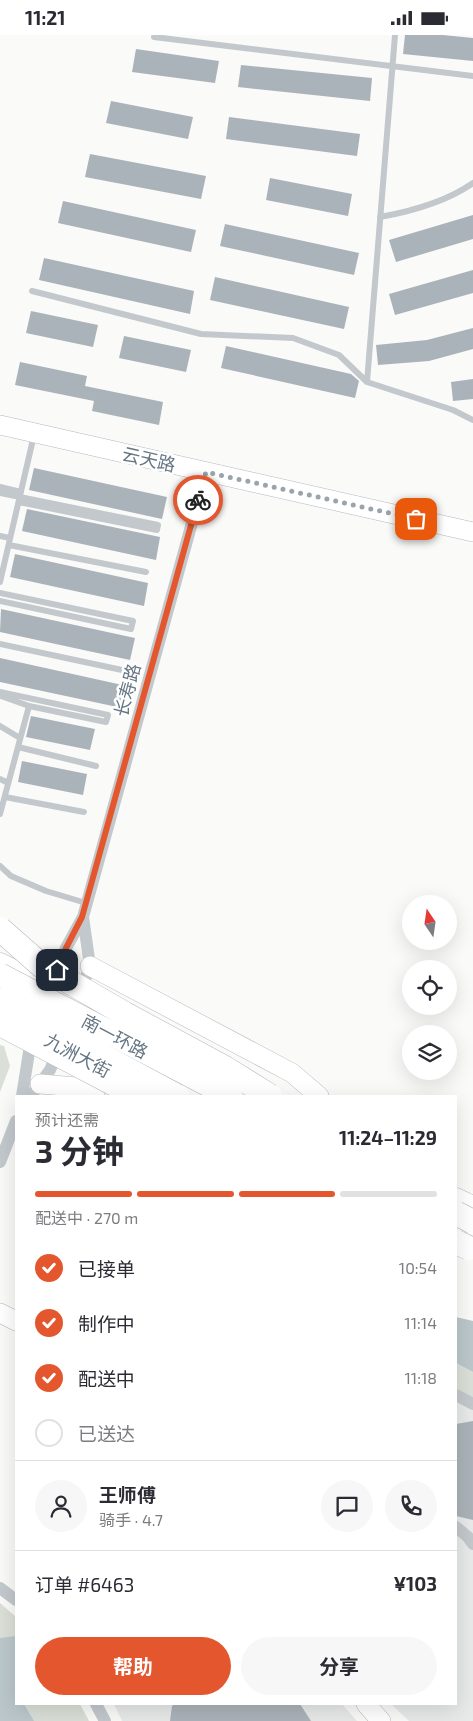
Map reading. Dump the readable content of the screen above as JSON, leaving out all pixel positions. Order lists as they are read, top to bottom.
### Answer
{
  "streets": {
    "highway": ["南一环路"],
    "main road": ["九洲大街"],
    "street": ["云天路", "长寿路"]
  },
  "crossings": [
    ["云天路", "长寿路"],
    ["长寿路", "九洲大街"]
  ],
  "north": "top",
  "page": {
    "status": "11:21",
    "heading": ["3 分钟", "预计还需", "11:24–11:29"],
    "panel": [
      "王师傅",
      "骑手 · 4.7",
      "订单 #6463",
      "¥103"
    ],
    "bar": "配送中 · 270 m",
    "list": [
      ["已接单", "10:54"],
      ["制作中", "11:14"],
      ["配送中", "11:18"],
      "已送达"
    ],
    "buttons": ["帮助", "分享"]
  }
}
